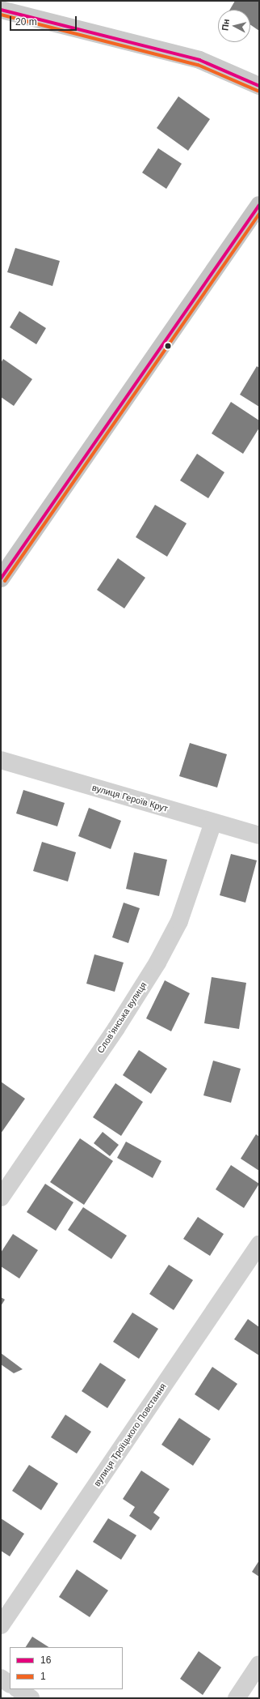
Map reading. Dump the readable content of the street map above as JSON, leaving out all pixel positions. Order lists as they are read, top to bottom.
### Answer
{
  "streets": {
    "street": ["вулиця Героїв Крут", "Словʼянська вулиця", "вулиця Троїцького Повстання"]
  },
  "crossings": [
    ["вулиця Героїв Крут", "Словʼянська вулиця"]
  ],
  "lines": ["transit line 16", "transit line 1"],
  "legend": ["16", "1"],
  "scale_bar": "20 m",
  "north": "left"
}
